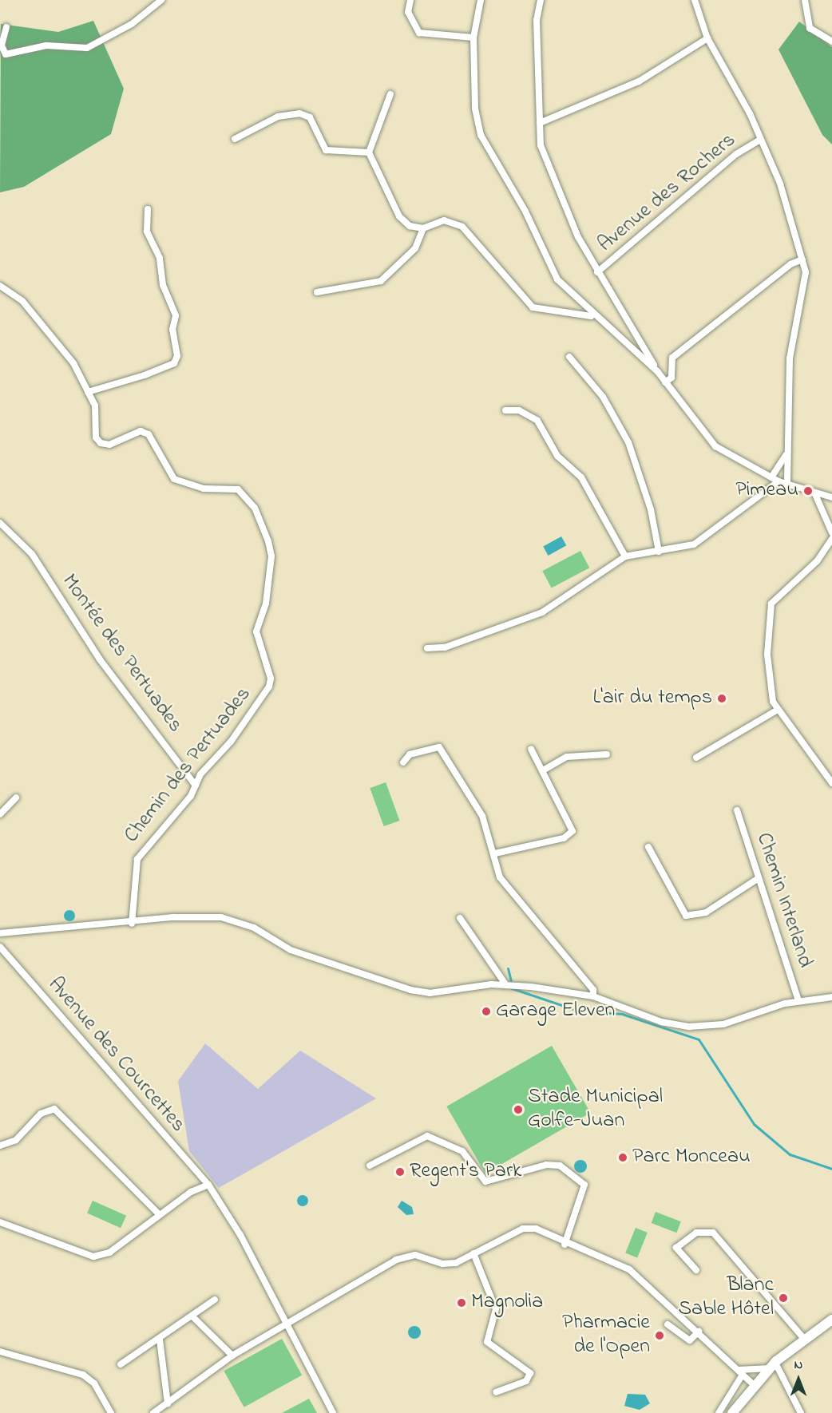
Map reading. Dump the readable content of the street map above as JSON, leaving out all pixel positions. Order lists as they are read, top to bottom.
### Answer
{
  "streets": {
    "street": [
      "Avenue des Rochers",
      "Montée des Pertuades",
      "Chemin des Pertuades",
      "Chemin Interland",
      "Avenue des Courcettes"
    ]
  },
  "crossings": [
    ["Montée des Pertuades", "Chemin des Pertuades"]
  ],
  "places": [
    "Pimeau",
    "L'air du temps",
    "Garage Eleven",
    "Stade Municipal Golfe-Juan",
    "Parc Monceau",
    "Regent's Park",
    "Blanc Sable Hôtel",
    "Magnolia",
    "Pharmacie de l'Open"
  ],
  "north": "top"
}
